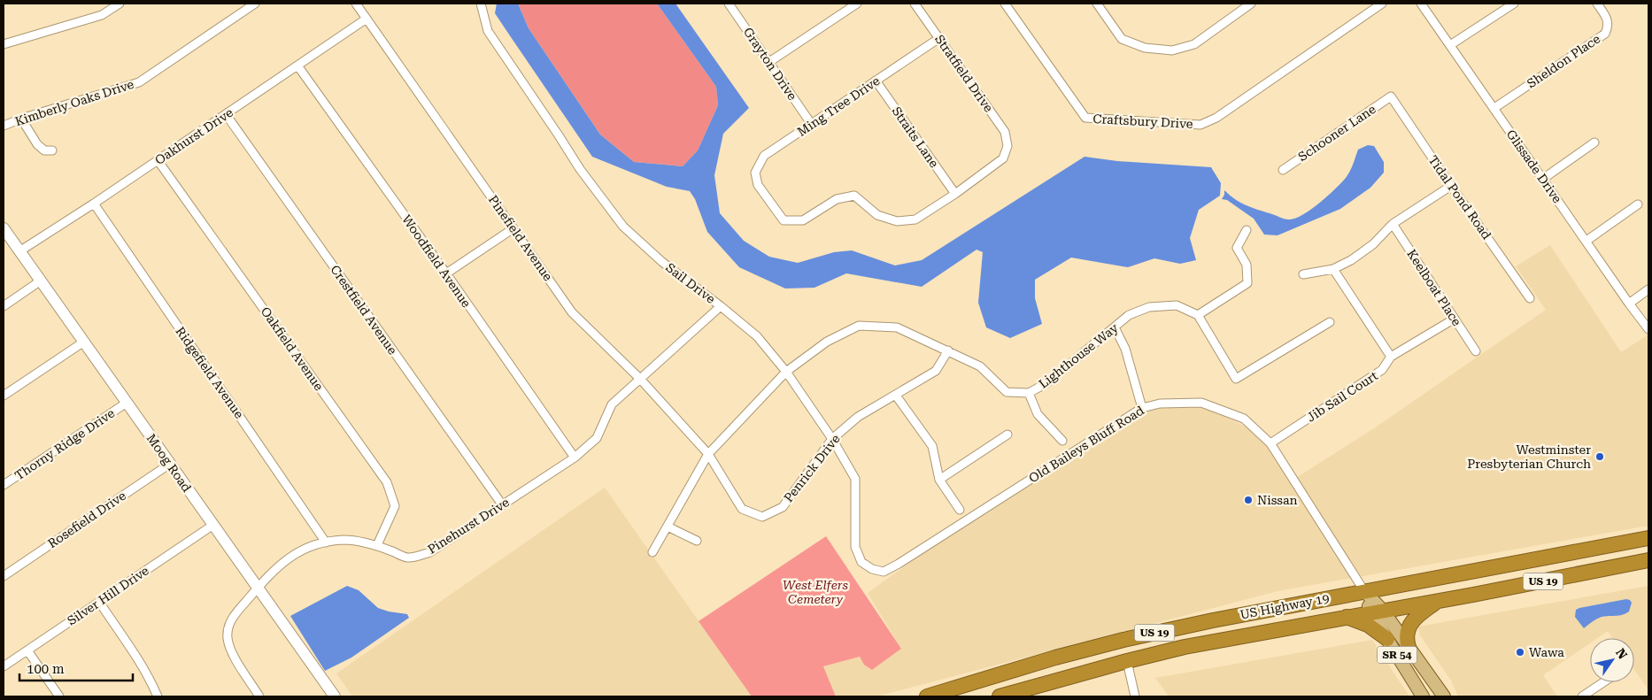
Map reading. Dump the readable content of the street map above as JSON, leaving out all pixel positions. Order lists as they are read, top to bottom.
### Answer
{
  "streets": {
    "highway": ["US 19", "US Highway 19"],
    "main road": ["SR 54"],
    "street": [
      "Sheldon Place",
      "Grayton Drive",
      "Stratfield Drive",
      "Kimberly Oaks Drive",
      "Ming Tree Drive",
      "Craftsbury Drive",
      "Schooner Lane",
      "Oakhurst Drive",
      "Straits Lane",
      "Glissade Drive",
      "Tidal Pond Road",
      "Pinefield Avenue",
      "Woodfield Avenue",
      "Sail Drive",
      "Keelboat Place",
      "Crestfield Avenue",
      "Oakfield Avenue",
      "Lighthouse Way",
      "Ridgefield Avenue",
      "Jib Sail Court",
      "Thorny Ridge Drive",
      "Old Baileys Bluff Road",
      "Moog Road",
      "Penrick Drive",
      "Rosefield Drive",
      "Pinehurst Drive",
      "Silver Hill Drive"
    ]
  },
  "crossings": [
    ["Sheldon Place", "Glissade Drive"],
    ["Grayton Drive", "Ming Tree Drive"],
    ["Stratfield Drive", "Ming Tree Drive"],
    ["Stratfield Drive", "Straits Lane"],
    ["Ming Tree Drive", "Straits Lane"],
    ["Schooner Lane", "Tidal Pond Road"],
    ["Oakhurst Drive", "Pinefield Avenue"],
    ["Oakhurst Drive", "Woodfield Avenue"],
    ["Oakhurst Drive", "Crestfield Avenue"],
    ["Oakhurst Drive", "Oakfield Avenue"],
    ["Oakhurst Drive", "Ridgefield Avenue"],
    ["Oakhurst Drive", "Moog Road"],
    ["Pinefield Avenue", "Lighthouse Way"],
    ["Pinefield Avenue", "Penrick Drive"],
    ["Pinefield Avenue", "Pinehurst Drive"],
    ["Woodfield Avenue", "Pinehurst Drive"],
    ["Sail Drive", "Lighthouse Way"],
    ["Sail Drive", "Old Baileys Bluff Road"],
    ["Sail Drive", "Penrick Drive"],
    ["Sail Drive", "Pinehurst Drive"],
    ["Keelboat Place", "Jib Sail Court"],
    ["Crestfield Avenue", "Pinehurst Drive"],
    ["Oakfield Avenue", "Pinehurst Drive"],
    ["Lighthouse Way", "Penrick Drive"],
    ["Ridgefield Avenue", "Pinehurst Drive"],
    ["Jib Sail Court", "Old Baileys Bluff Road"],
    ["Thorny Ridge Drive", "Moog Road"],
    ["Old Baileys Bluff Road", "US Highway 19"],
    ["Old Baileys Bluff Road", "SR 54"],
    ["Moog Road", "Rosefield Drive"],
    ["Moog Road", "Pinehurst Drive"],
    ["Moog Road", "Silver Hill Drive"],
    ["US Highway 19", "SR 54"]
  ],
  "parks": ["West Elfers Cemetery"],
  "places": ["Westminster Presbyterian Church", "Nissan", "Wawa"],
  "scale_bar": "100 m",
  "north": "top right"
}
